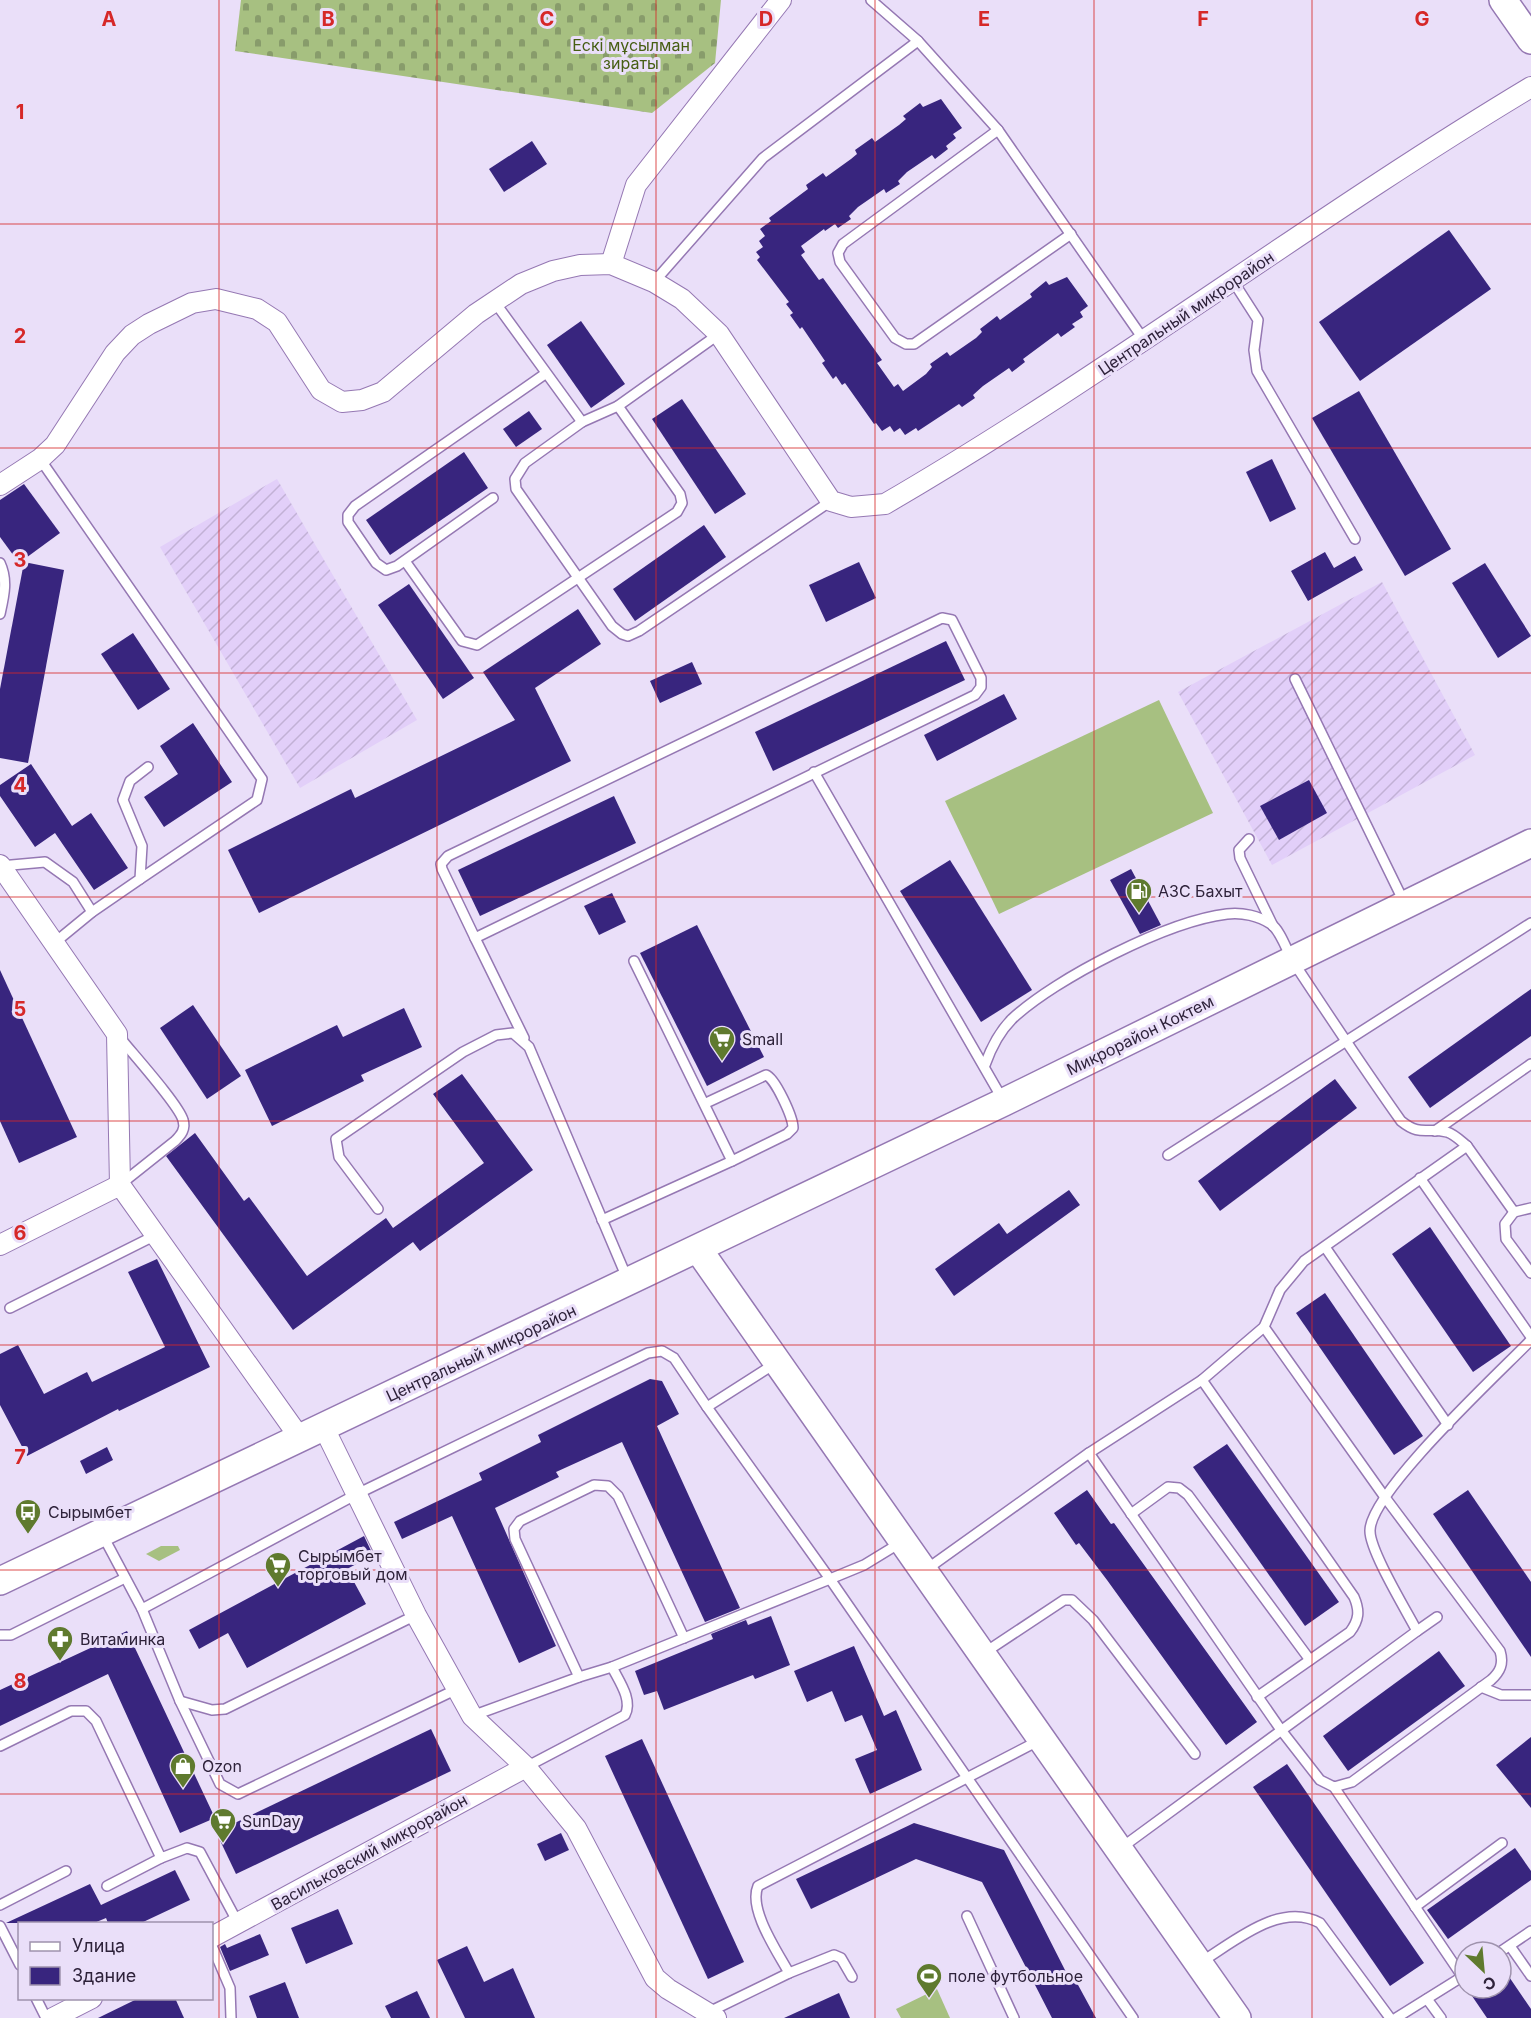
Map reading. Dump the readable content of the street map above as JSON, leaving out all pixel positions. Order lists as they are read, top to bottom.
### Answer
{
  "streets": {
    "main road": ["Центральный микрорайон", "Микрорайон Коктем"],
    "street": ["Васильковский микрорайон"]
  },
  "crossings": [
    ["Центральный микрорайон", "Микрорайон Коктем"]
  ],
  "parks": ["Ескі мұсылман зираты"],
  "places": {
    "fuel station": ["АЗС Бахыт"],
    "supermarket": ["Small", "Сырымбет торговый дом", "SunDay"],
    "bus stop": ["Сырымбет"],
    "pharmacy": ["Витаминка"],
    "shop": ["Ozon"],
    "sports": ["поле футбольное"]
  },
  "legend": ["Улица", "Здание"],
  "north": "bottom right",
  "grid": {
    "columns": [
      "A",
      "B",
      "C",
      "D",
      "E",
      "F",
      "G"
    ],
    "rows": [
      "1",
      "2",
      "3",
      "4",
      "5",
      "6",
      "7",
      "8"
    ]
  }
}
